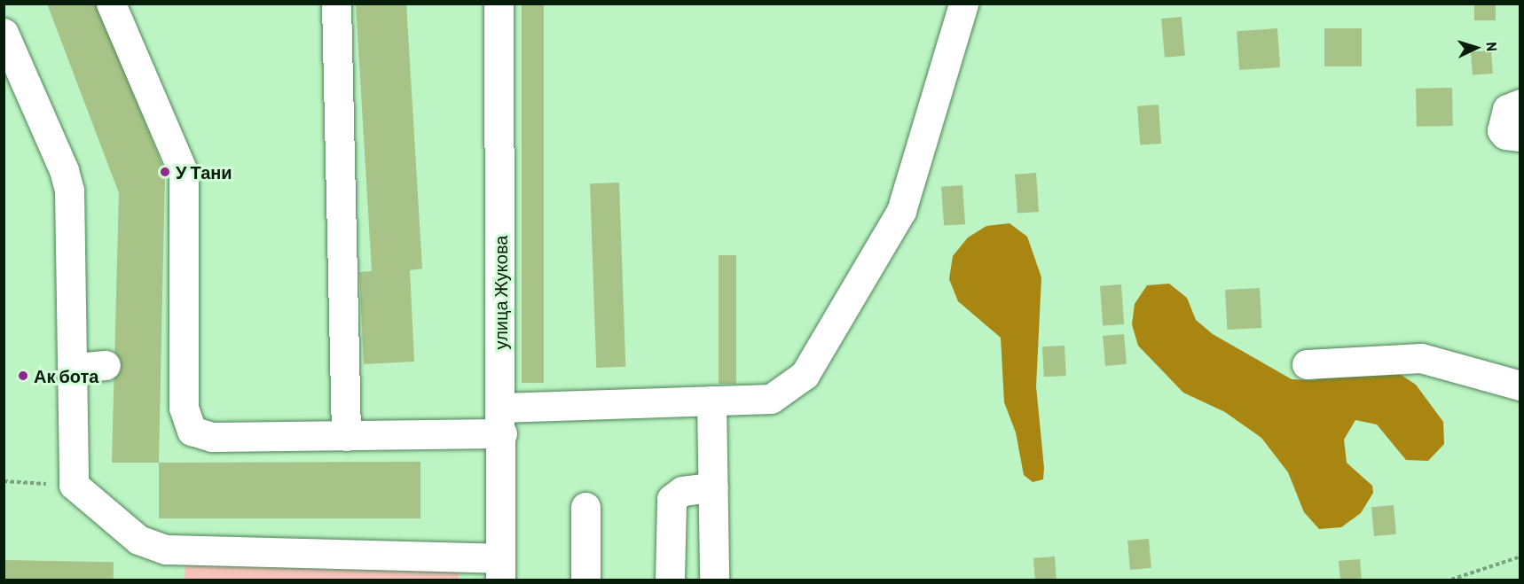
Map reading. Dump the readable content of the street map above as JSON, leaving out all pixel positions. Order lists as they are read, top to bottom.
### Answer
{
  "streets": {
    "street": ["улица Жукова"]
  },
  "places": ["У Тани", "Ак бота"],
  "north": "right"
}
